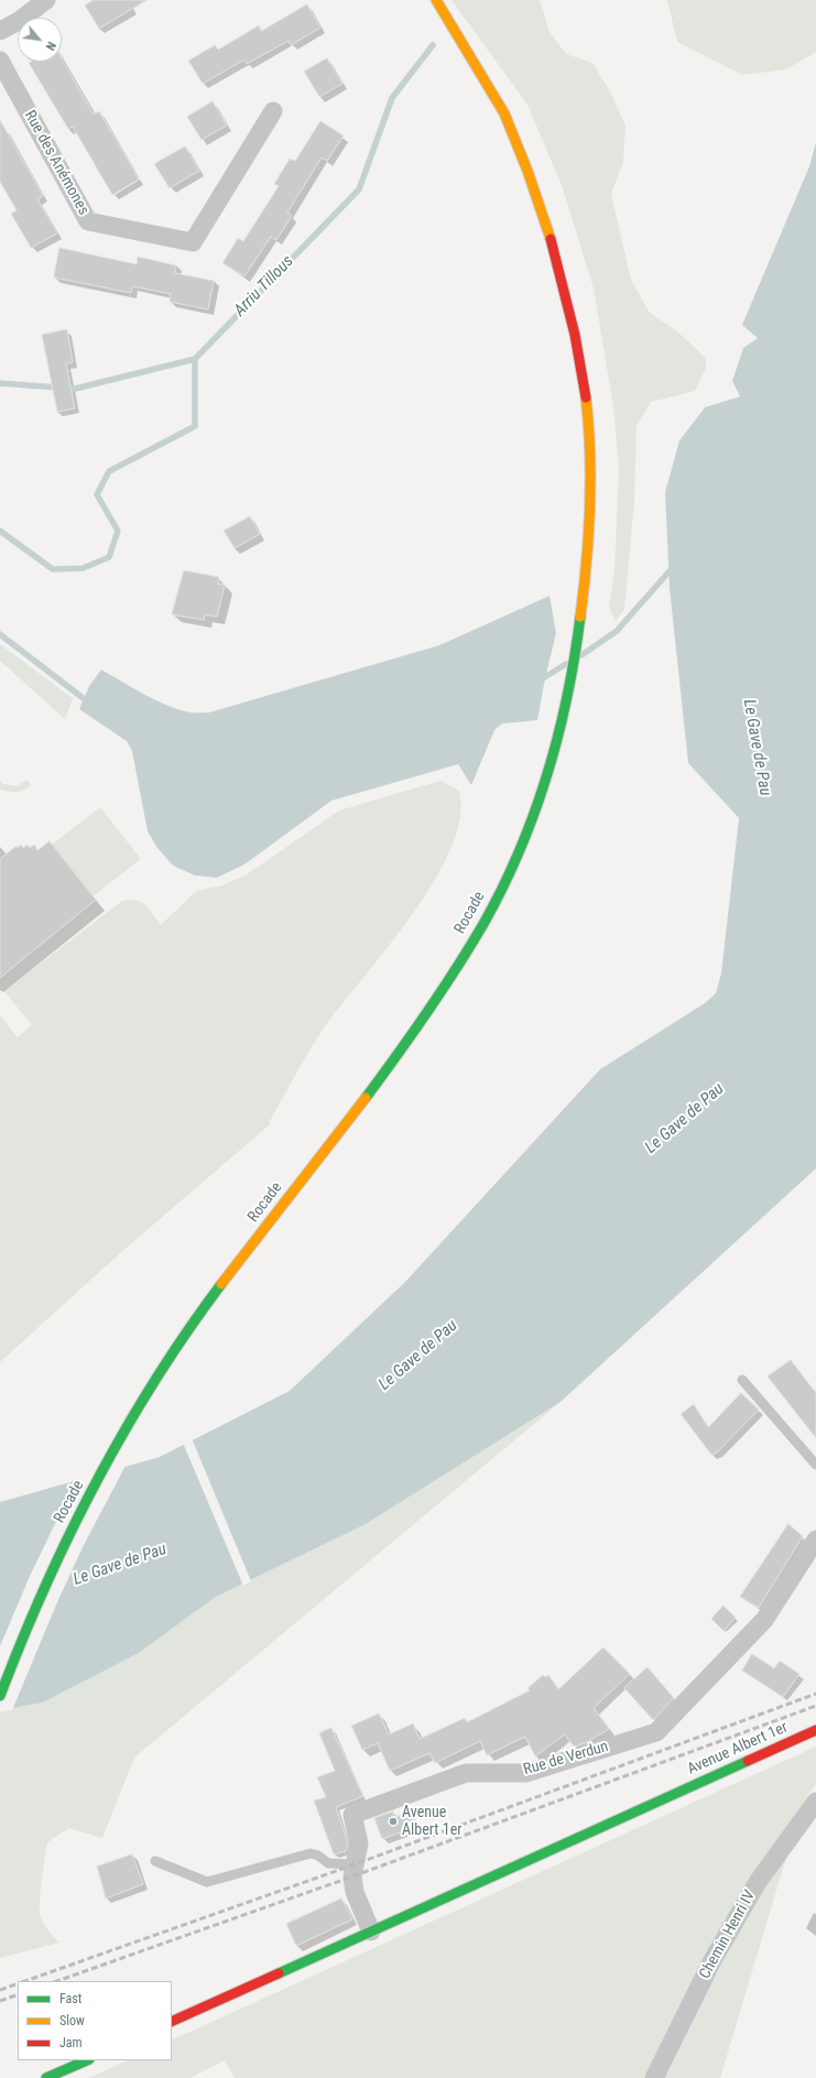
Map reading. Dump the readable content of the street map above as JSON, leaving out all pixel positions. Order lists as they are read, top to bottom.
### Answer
{
  "streets": {
    "main road": ["Rocade", "Avenue Albert 1er"],
    "street": ["Rue des Anémones", "Rue de Verdun", "Chemin Henri IV"]
  },
  "crossings": [
    ["Avenue Albert 1er", "Rue de Verdun"]
  ],
  "water": ["Arriu Tillous", "Le Gave de Pau"],
  "places": ["Avenue Albert 1er"],
  "legend": ["Fast", "Slow", "Jam"],
  "north": "bottom right"
}
